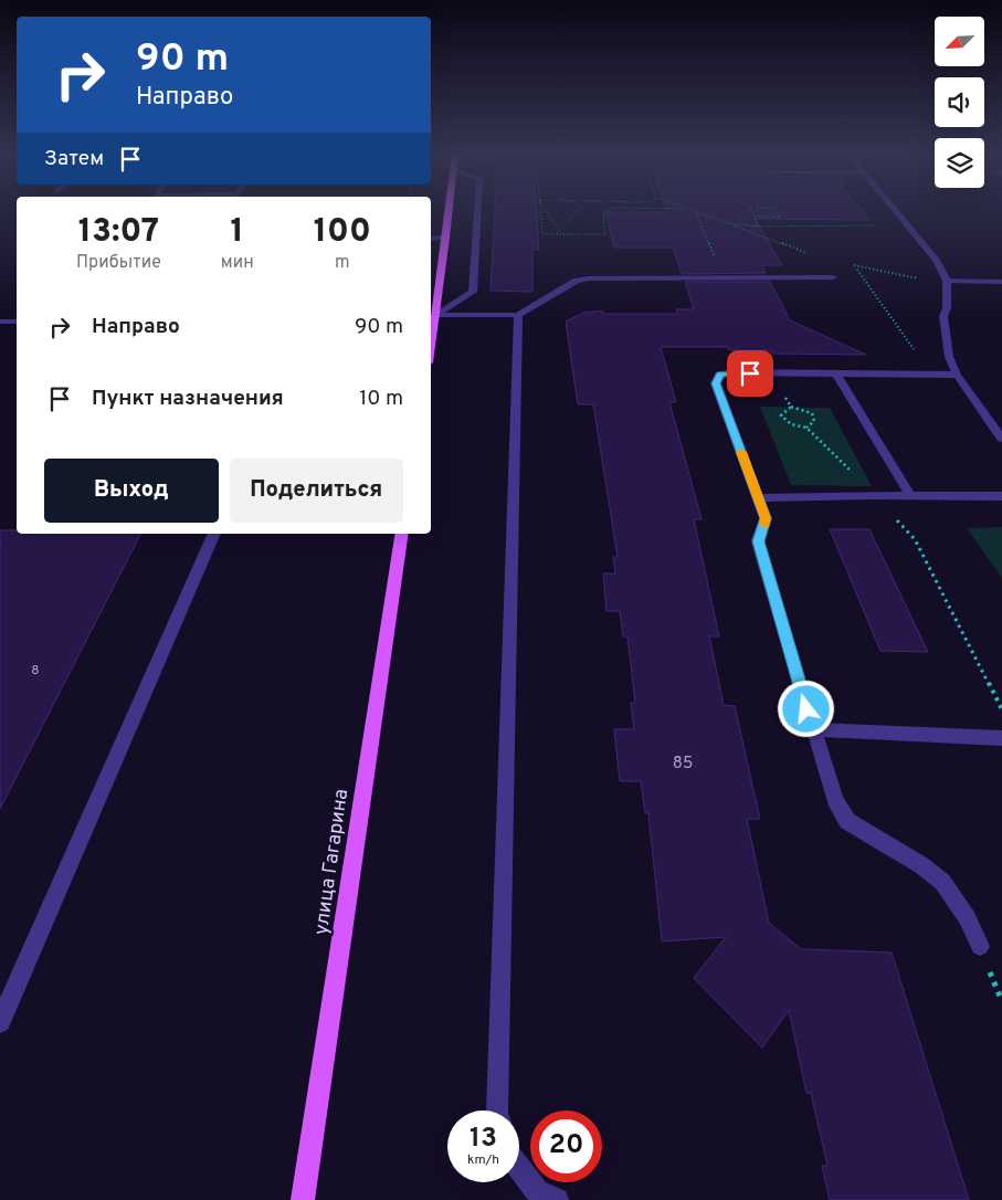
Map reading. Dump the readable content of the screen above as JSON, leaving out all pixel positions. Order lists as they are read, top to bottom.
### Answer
{
  "streets": {
    "main road": ["улица Гагарина"]
  },
  "house_numbers": ["8", "85"],
  "north": "bottom left",
  "page": {
    "turn": ["90 m", "Направо"],
    "then": "Затем",
    "eta": [
      "13:07",
      "Прибытие",
      "1",
      "мин",
      "100",
      "m"
    ],
    "list": [
      {
        "name": "Направо",
        "value": "90 m"
      },
      {
        "name": "Пункт назначения",
        "value": "10 m"
      }
    ],
    "buttons": ["Выход", "Поделиться"],
    "speed": "13 km/h",
    "limit": "20"
  }
}
